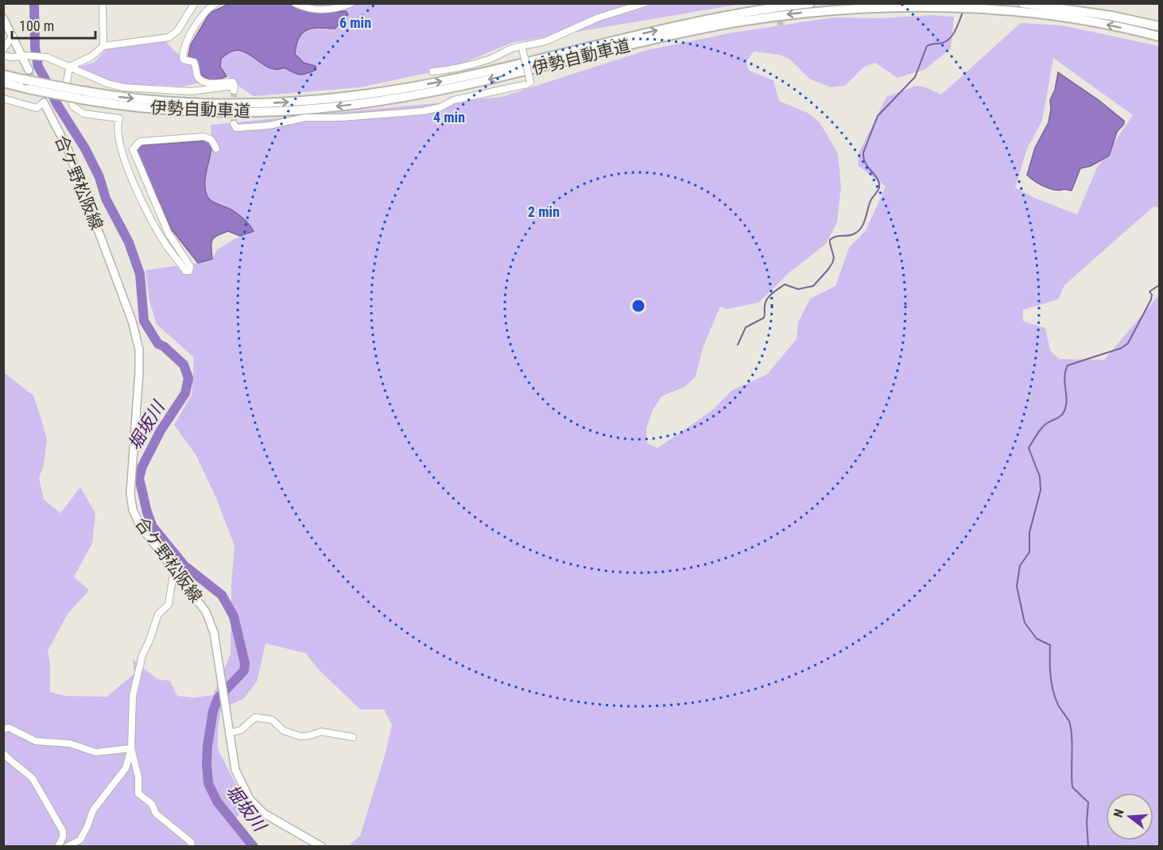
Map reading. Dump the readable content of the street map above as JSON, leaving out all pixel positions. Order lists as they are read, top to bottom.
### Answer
{
  "streets": {
    "highway": ["伊勢自動車道"],
    "main road": ["合ケ野松阪線"]
  },
  "water": ["堀坂川"],
  "scale_bar": "100 m",
  "north": "left",
  "rings": ["6 min", "4 min", "2 min"]
}
